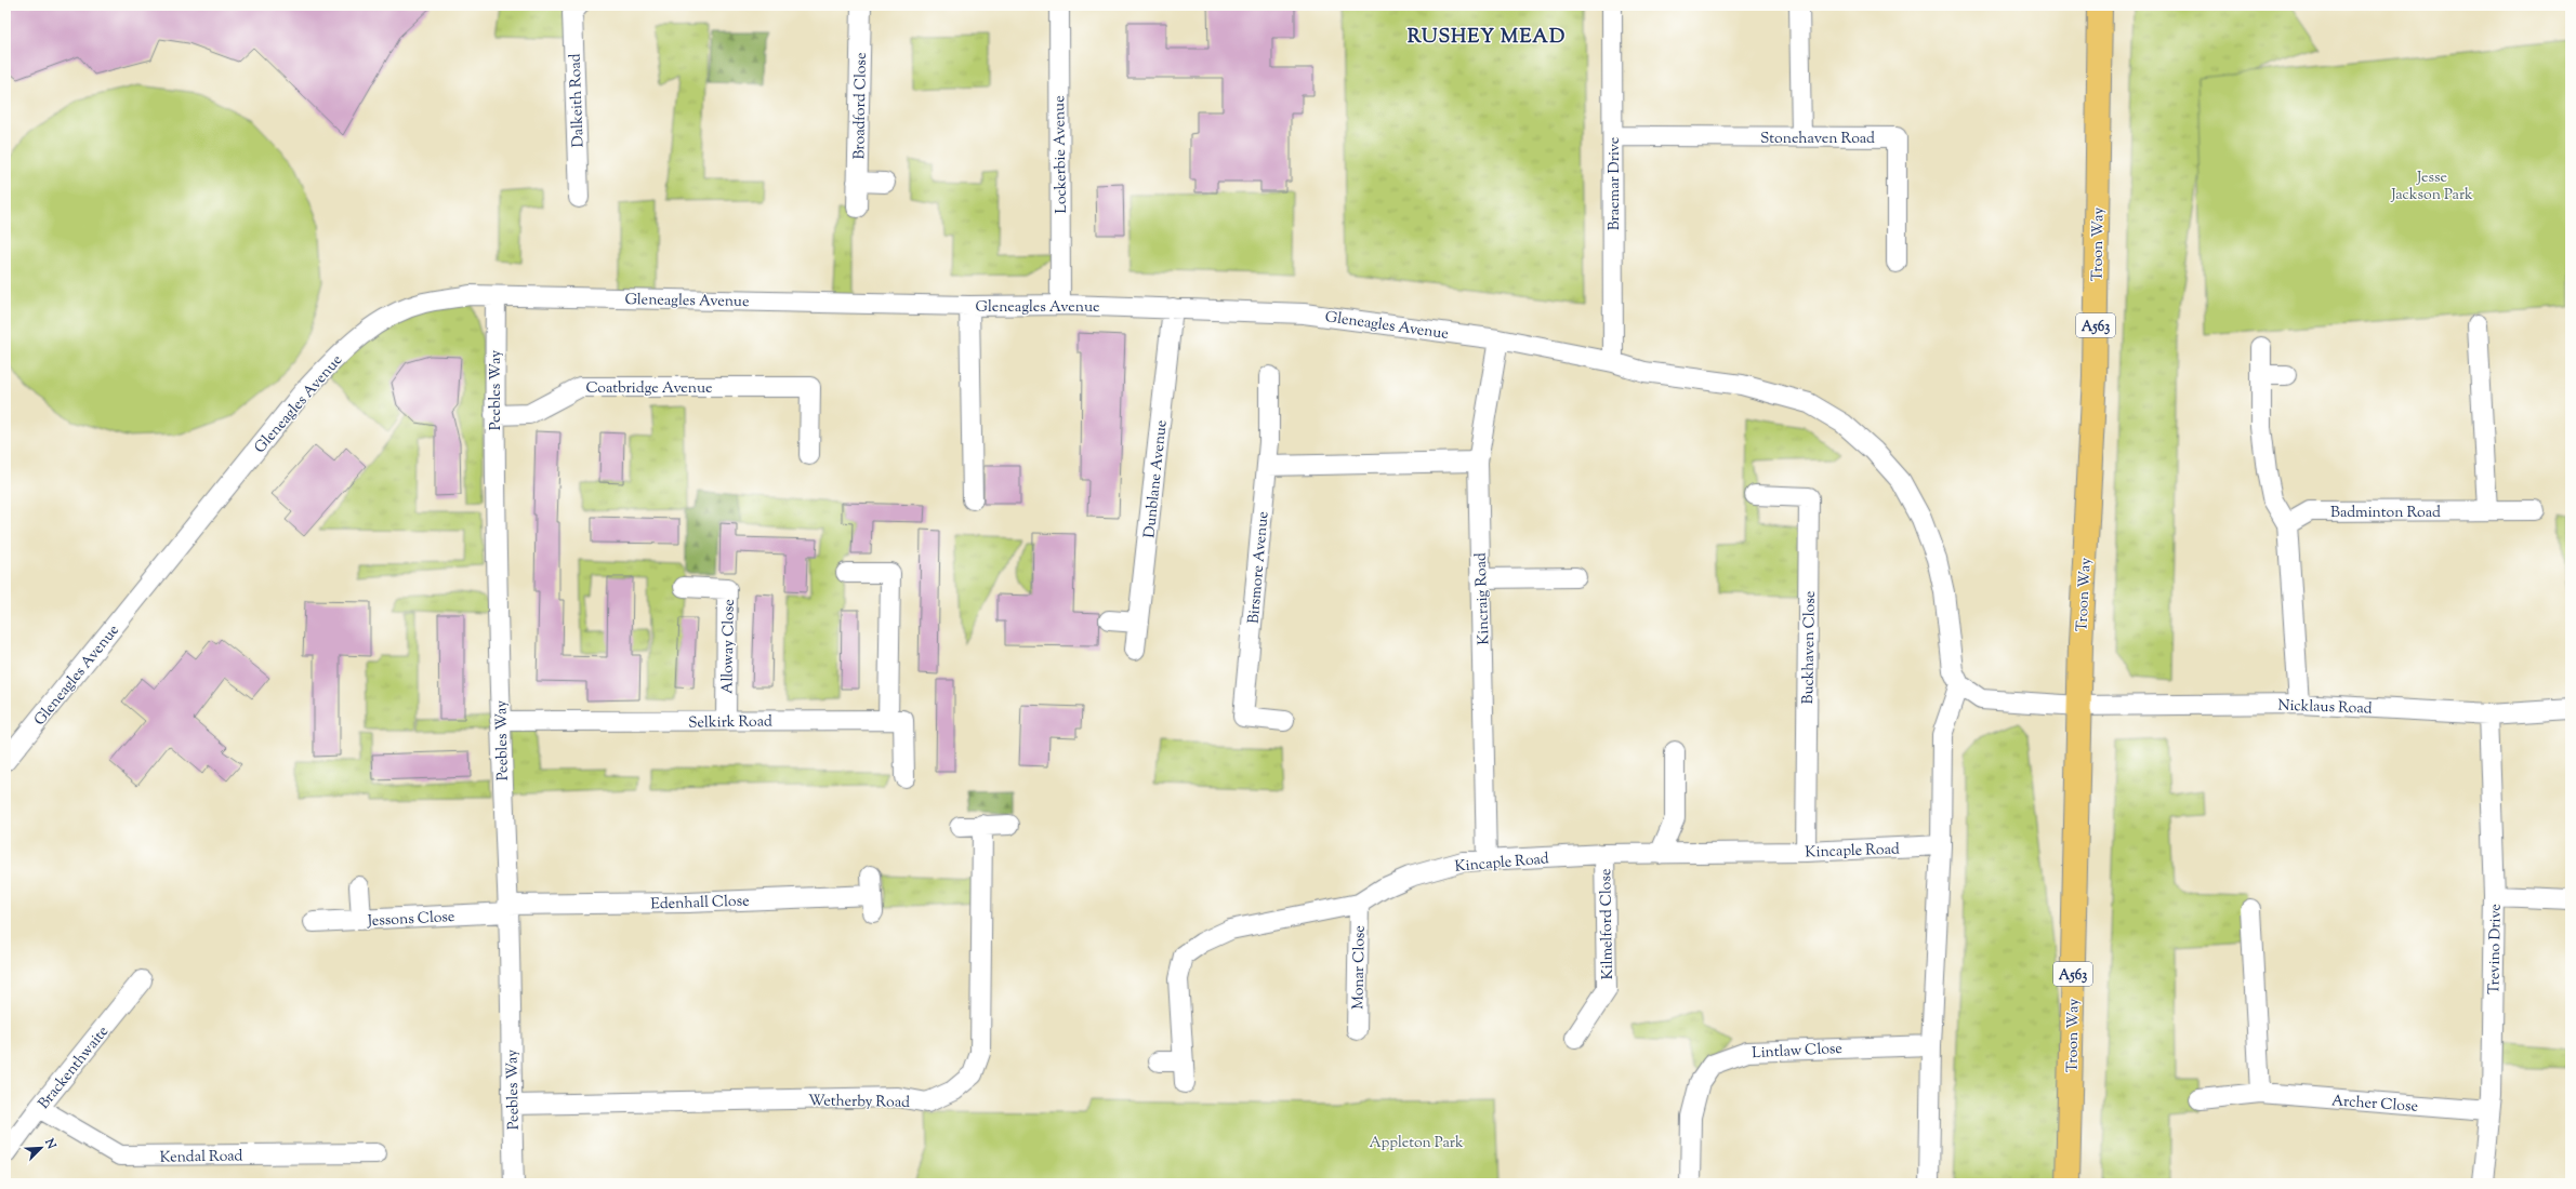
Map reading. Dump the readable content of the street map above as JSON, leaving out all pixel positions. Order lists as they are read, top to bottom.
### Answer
{
  "streets": {
    "highway": ["Troon Way", "A563"],
    "street": [
      "Dalkeith Road",
      "Broadford Close",
      "Stonehaven Road",
      "Lockerbie Avenue",
      "Braemar Drive",
      "Gleneagles Avenue",
      "Coatbridge Avenue",
      "Peebles Way",
      "Dunblane Avenue",
      "Badminton Road",
      "Birsmore Avenue",
      "Kincraig Road",
      "Alloway Close",
      "Buckhaven Close",
      "Nicklaus Road",
      "Selkirk Road",
      "Kincaple Road",
      "Edenhall Close",
      "Jessons Close",
      "Kilmelford Close",
      "Trevino Drive",
      "Monar Close",
      "Lintlaw Close",
      "Brackenthwaite",
      "Wetherby Road",
      "Archer Close",
      "Kendal Road"
    ]
  },
  "crossings": [
    ["Stonehaven Road", "Braemar Drive"],
    ["Lockerbie Avenue", "Gleneagles Avenue"],
    ["Braemar Drive", "Gleneagles Avenue"],
    ["Troon Way", "Nicklaus Road"],
    ["Gleneagles Avenue", "Peebles Way"],
    ["Gleneagles Avenue", "Dunblane Avenue"],
    ["Gleneagles Avenue", "Kincraig Road"],
    ["Coatbridge Avenue", "Peebles Way"],
    ["Peebles Way", "Selkirk Road"],
    ["Peebles Way", "Edenhall Close"],
    ["Peebles Way", "Jessons Close"],
    ["Peebles Way", "Wetherby Road"],
    ["Kincraig Road", "Kincaple Road"],
    ["Alloway Close", "Selkirk Road"],
    ["Buckhaven Close", "Kincaple Road"],
    ["Nicklaus Road", "Trevino Drive"],
    ["Kincaple Road", "Kilmelford Close"],
    ["Kincaple Road", "Monar Close"],
    ["Edenhall Close", "Jessons Close"],
    ["Trevino Drive", "Archer Close"],
    ["Brackenthwaite", "Kendal Road"]
  ],
  "districts": ["RUSHEY MEAD"],
  "parks": ["Jesse Jackson Park", "Appleton Park"],
  "north": "top right"
}
